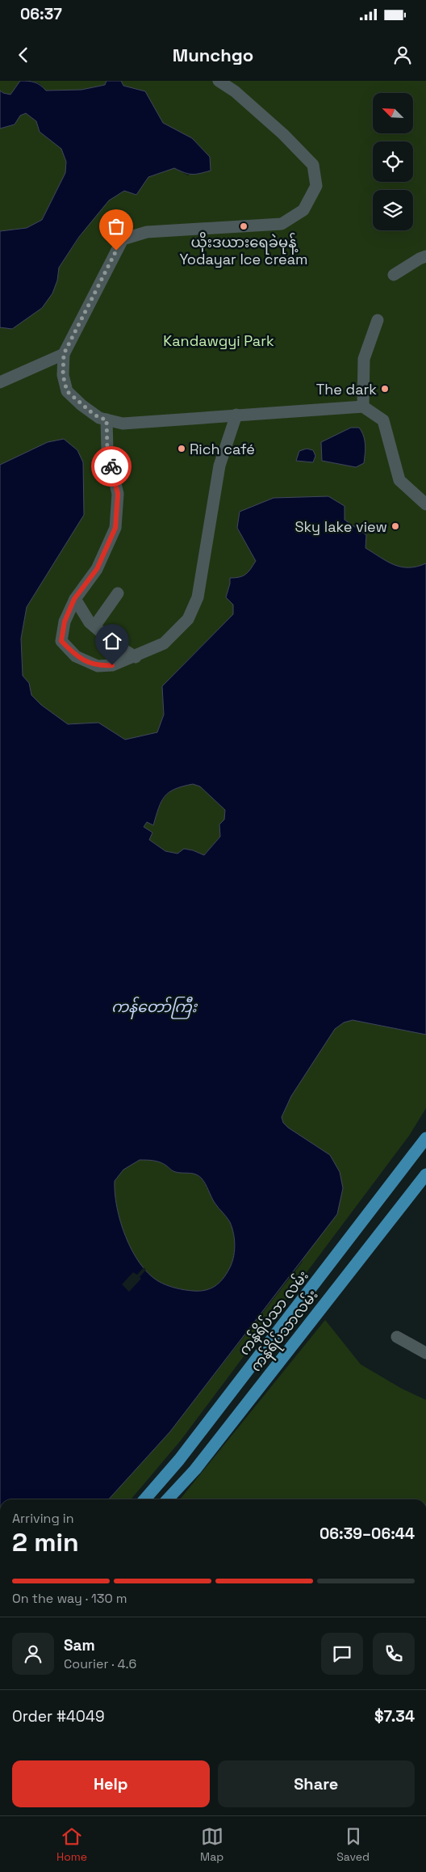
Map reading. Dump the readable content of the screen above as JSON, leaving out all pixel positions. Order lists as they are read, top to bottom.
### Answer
{
  "streets": {
    "main road": ["ကန်ရိပ်သာ လမ်း", "ကန်ရိပ်သာလမ်း"]
  },
  "water": ["ကန်တော်ကြီး"],
  "parks": ["Kandawgyi Park"],
  "places": [
    "ယိုးဒယားရေခဲမုန့် Yodayar Ice cream",
    "The dark",
    "Rich café",
    "Sky lake view"
  ],
  "north": "top left",
  "page": {
    "status": "06:37",
    "header": "Munchgo",
    "heading": ["2 min", "Arriving in", "06:39–06:44"],
    "panel": [
      "Sam",
      "Courier · 4.6",
      "Order #4049",
      "$7.34"
    ],
    "bar": "On the way · 130 m",
    "buttons": ["Help", "Share"],
    "tabs": ["Home", "Map", "Saved"]
  }
}
